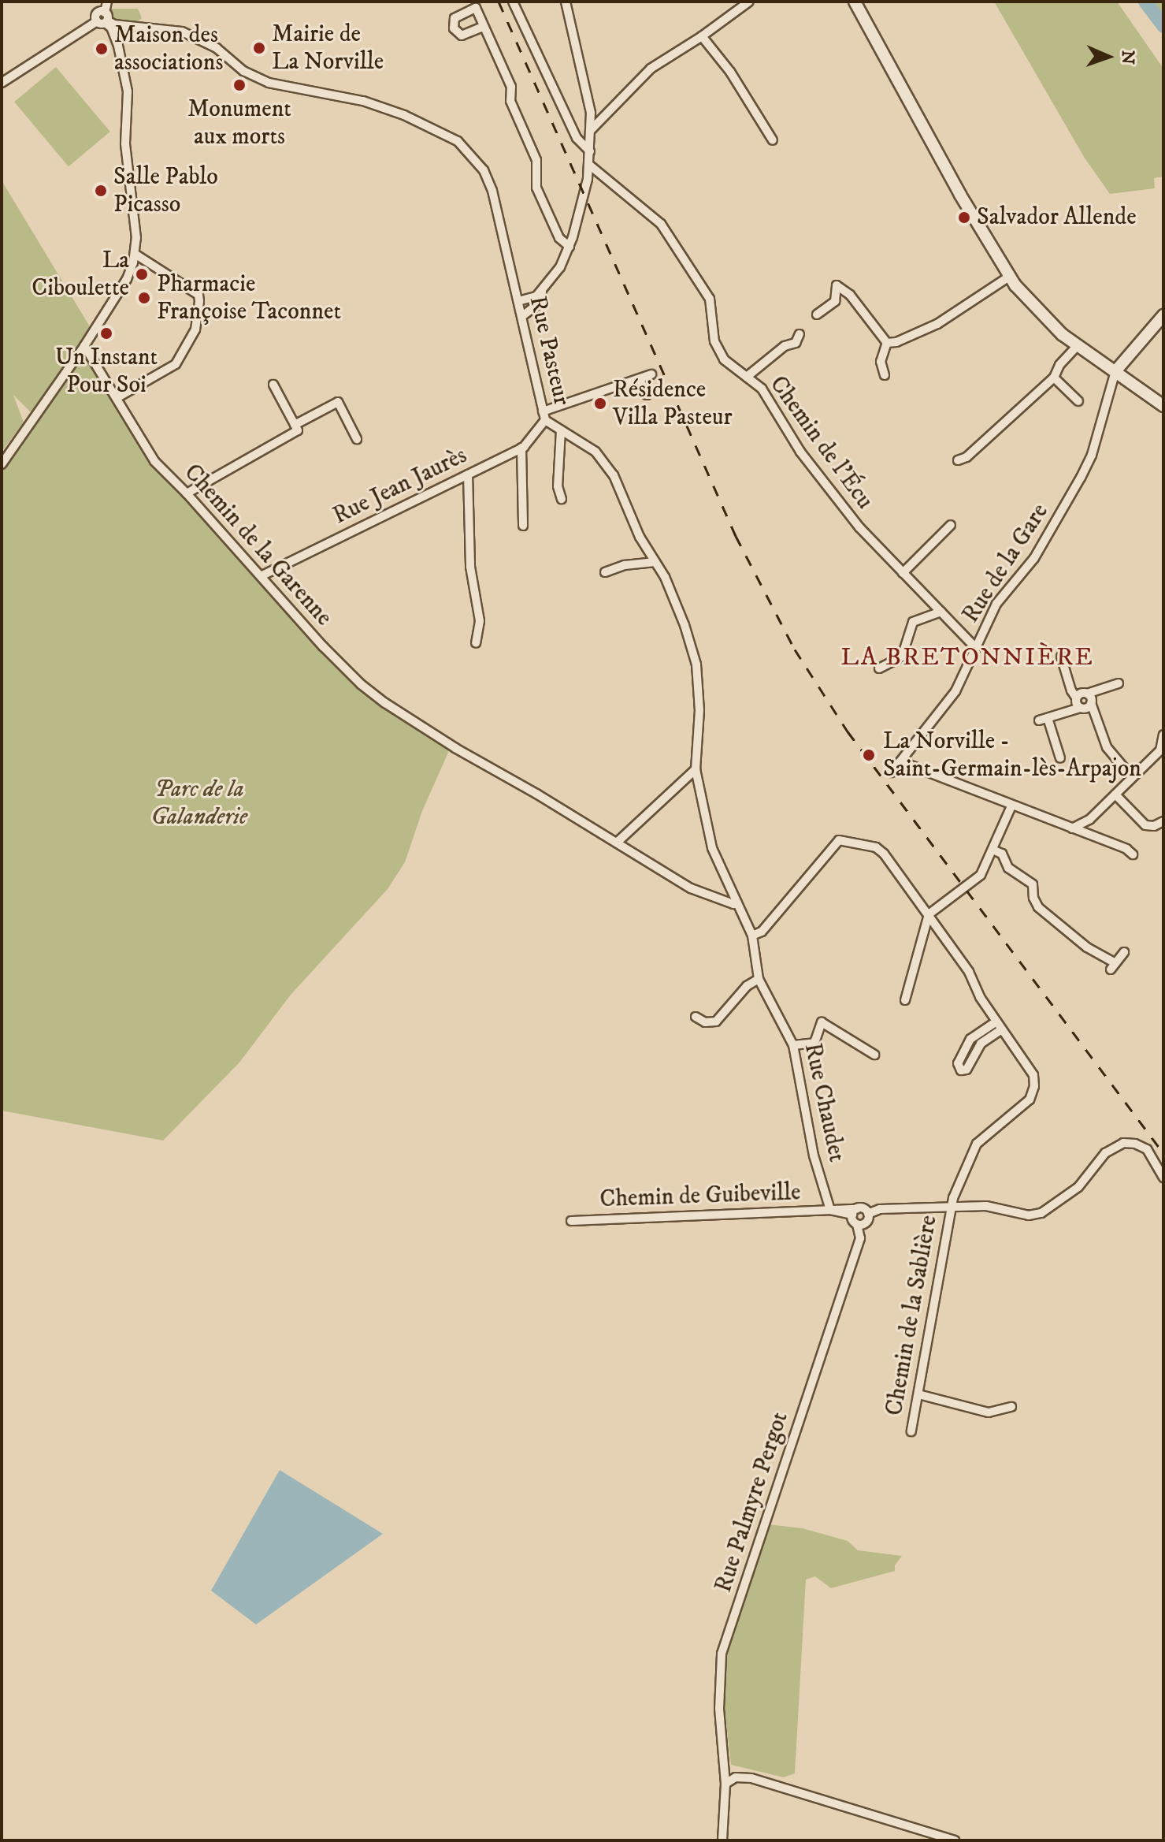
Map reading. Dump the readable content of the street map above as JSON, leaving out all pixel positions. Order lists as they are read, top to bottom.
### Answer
{
  "streets": {
    "street": [
      "Rue Pasteur",
      "Chemin de l'Écu",
      "Rue Jean Jaurès",
      "Chemin de la Garenne",
      "Rue de la Gare",
      "Rue Chaudet",
      "Chemin de Guibeville",
      "Chemin de la Sablière",
      "Rue Palmyre Pergot"
    ]
  },
  "crossings": [
    ["Rue Pasteur", "Rue Jean Jaurès"],
    ["Rue Pasteur", "Chemin de la Garenne"],
    ["Rue Pasteur", "Rue Chaudet"],
    ["Rue Pasteur", "Chemin de la Sablière"],
    ["Chemin de l'Écu", "Rue de la Gare"],
    ["Rue Jean Jaurès", "Chemin de la Garenne"],
    ["Rue Chaudet", "Chemin de Guibeville"],
    ["Rue Chaudet", "Chemin de la Sablière"]
  ],
  "districts": ["LA BRETONNIÈRE"],
  "parks": ["Parc de la Galanderie"],
  "places": [
    "Mairie de La Norville",
    "Maison des associations",
    "Monument aux morts",
    "Salle Pablo Picasso",
    "Salvador Allende",
    "La Ciboulette",
    "Pharmacie Françoise Taconnet",
    "Un Instant Pour Soi",
    "Résidence Villa Pasteur",
    "La Norville - Saint-Germain-lès-Arpajon"
  ],
  "north": "right"
}
